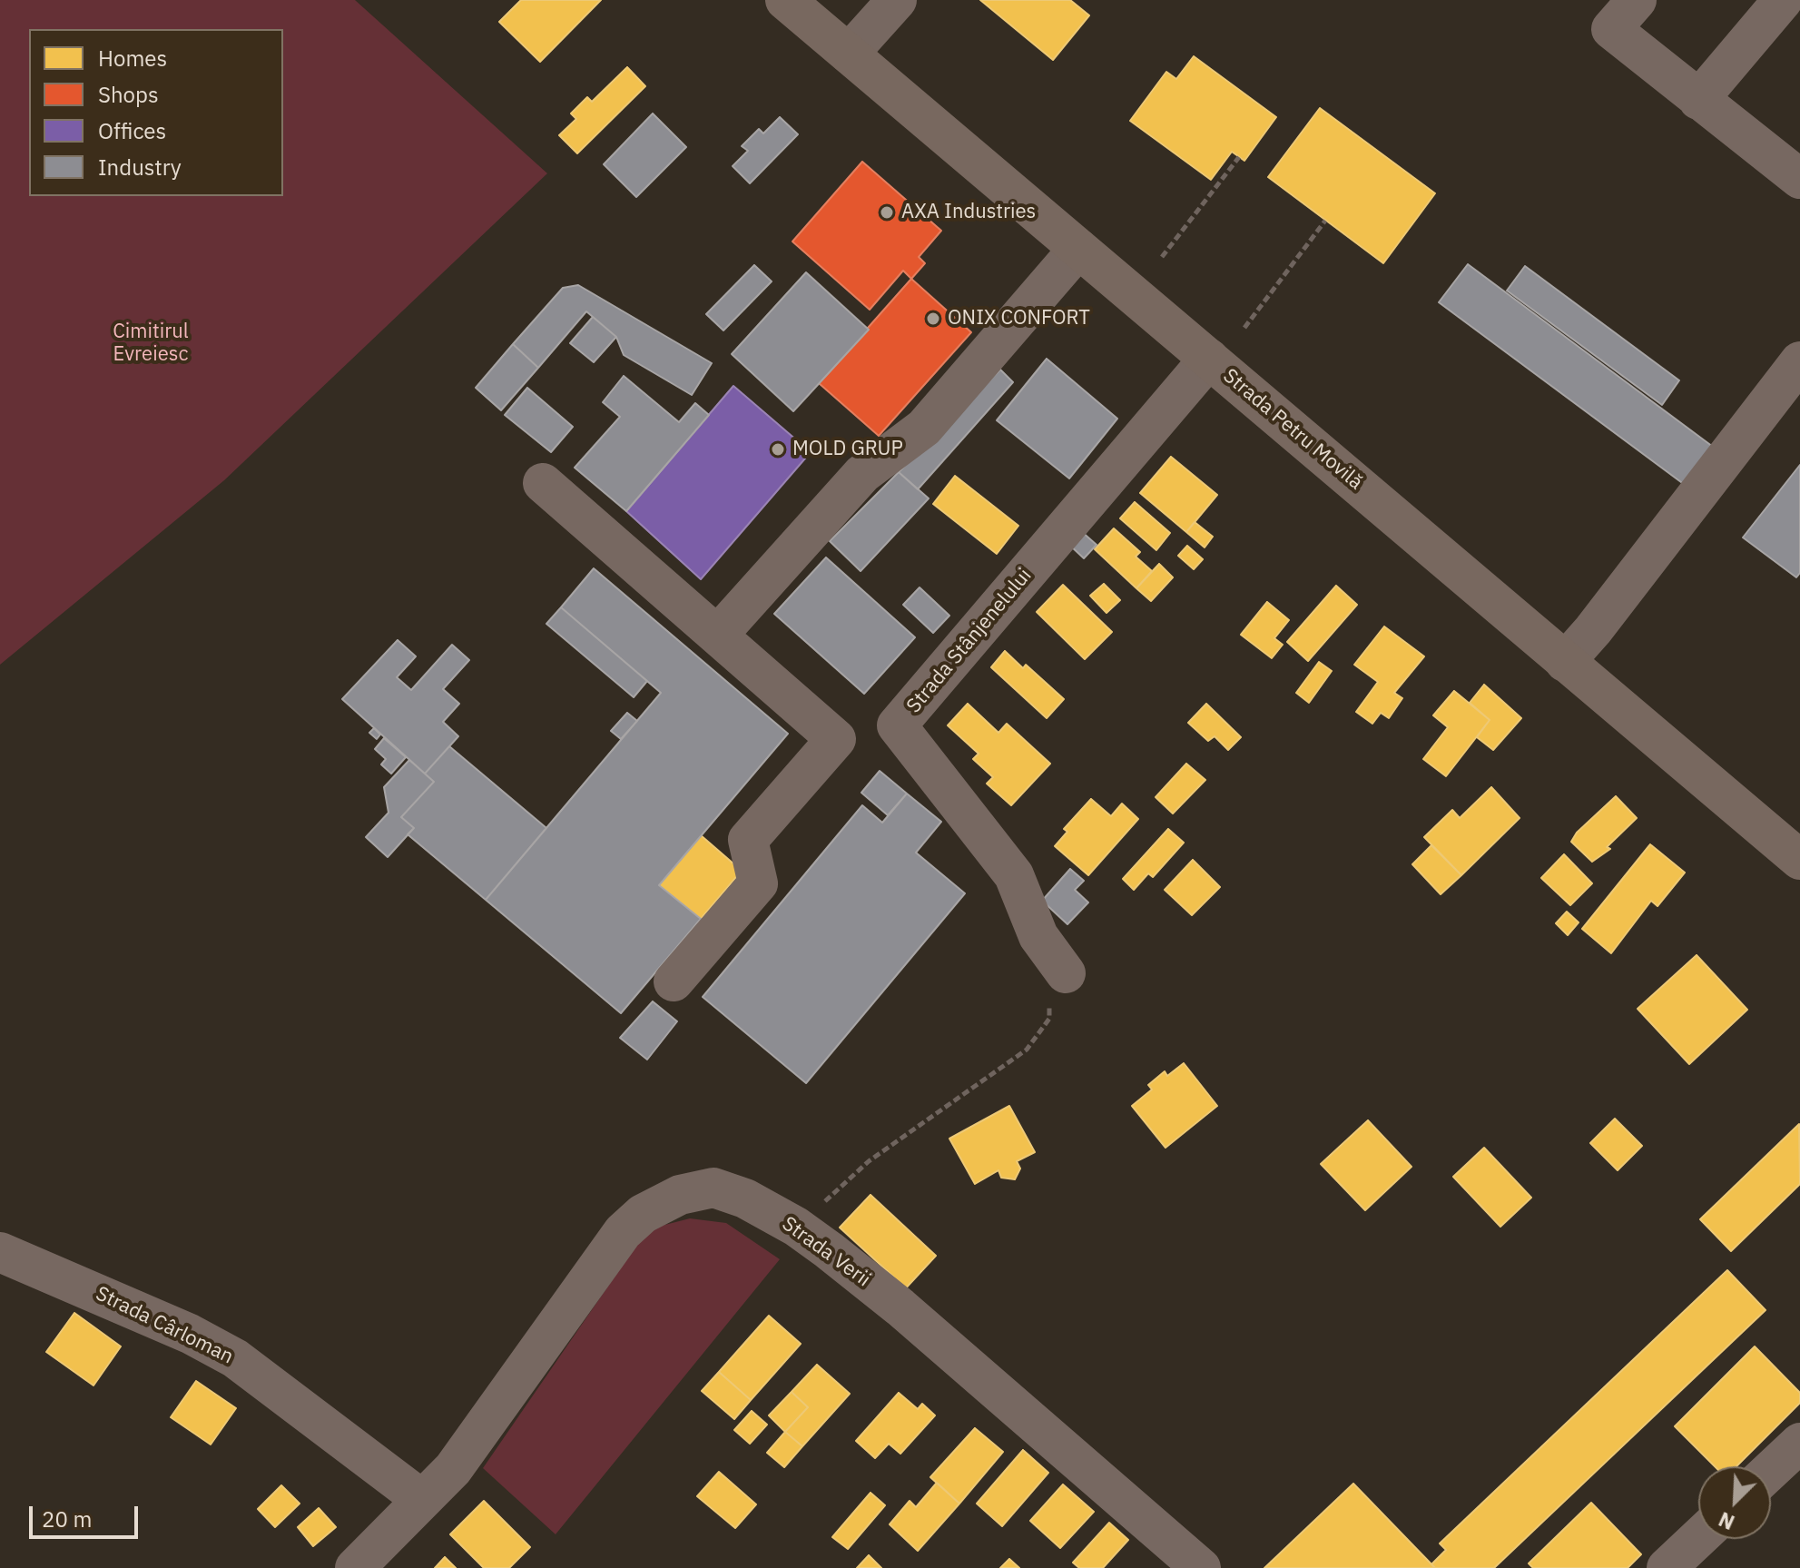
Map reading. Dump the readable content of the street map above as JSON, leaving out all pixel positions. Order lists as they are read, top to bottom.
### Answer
{
  "streets": {
    "main road": ["Strada Petru Movilă"],
    "street": ["Strada Stânjenelului", "Strada Verii", "Strada Cârloman"]
  },
  "crossings": [
    ["Strada Petru Movilă", "Strada Stânjenelului"],
    ["Strada Verii", "Strada Cârloman"]
  ],
  "parks": ["Cimitirul Evreiesc"],
  "places": ["AXA Industries", "ONIX CONFORT", "MOLD GRUP"],
  "legend": [
    "Homes",
    "Shops",
    "Offices",
    "Industry"
  ],
  "scale_bar": "20 m",
  "north": "bottom left"
}
